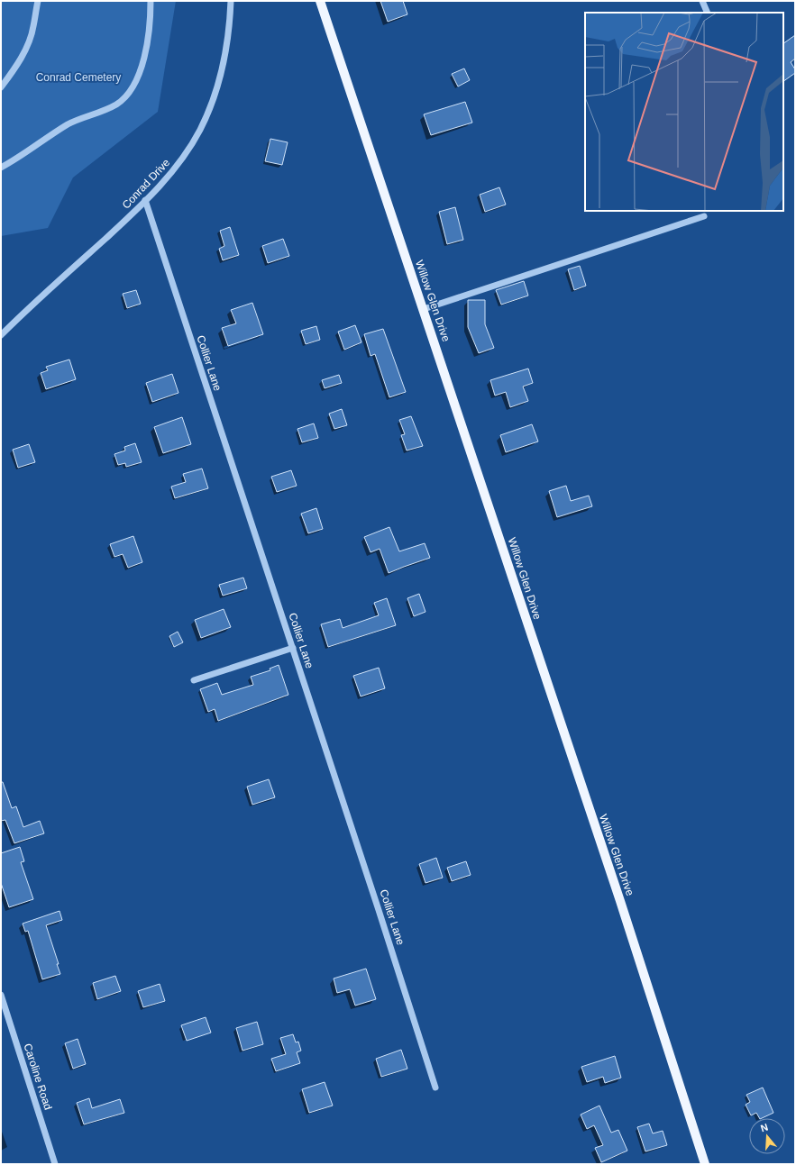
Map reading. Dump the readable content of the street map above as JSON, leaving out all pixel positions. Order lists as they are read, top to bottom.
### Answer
{
  "streets": {
    "main road": ["Willow Glen Drive"],
    "street": ["Conrad Drive", "Collier Lane", "Caroline Road"]
  },
  "crossings": [
    ["Conrad Drive", "Collier Lane"]
  ],
  "parks": ["Conrad Cemetery"],
  "north": "top"
}
